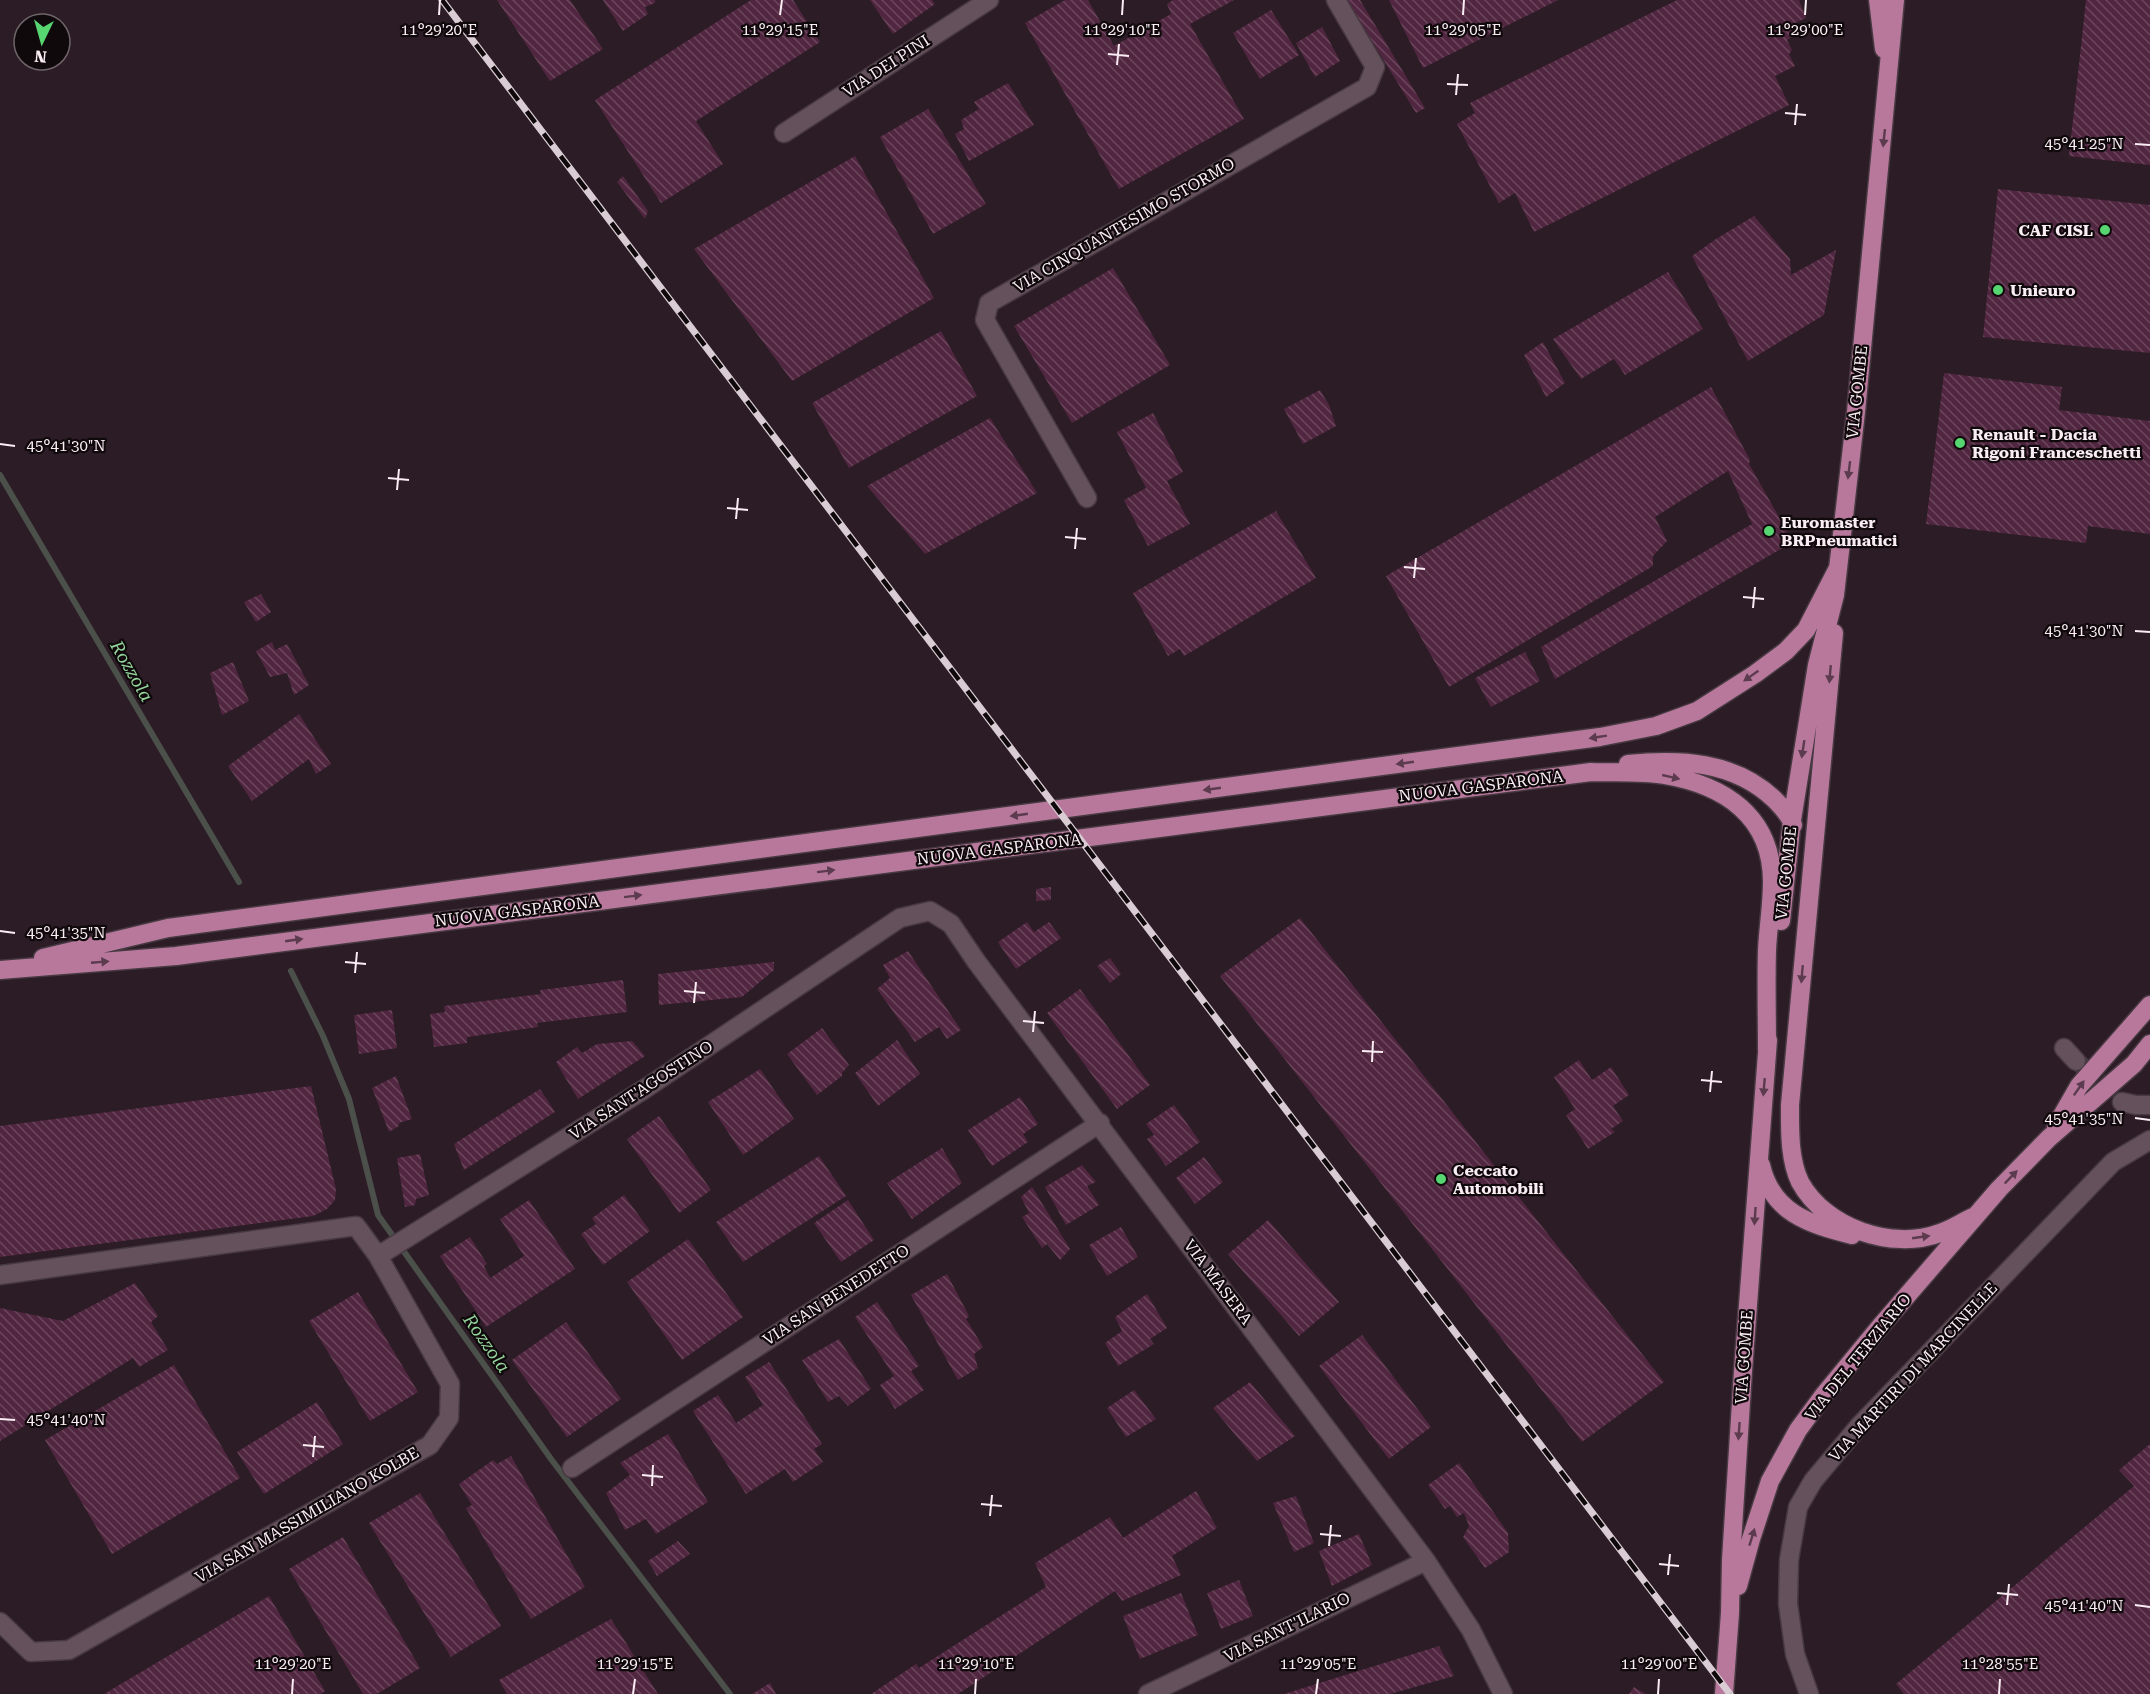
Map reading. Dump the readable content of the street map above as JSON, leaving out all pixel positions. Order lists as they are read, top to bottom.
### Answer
{
  "streets": {
    "main road": ["VIA GOMBE", "NUOVA GASPARONA", "VIA DEL TERZIARIO"],
    "street": [
      "VIA DEI PINI",
      "VIA CINQUANTESIMO STORMO",
      "VIA SANT'AGOSTINO",
      "VIA MASERA",
      "VIA SAN BENEDETTO",
      "VIA MARTIRI DI MARCINELLE",
      "VIA SAN MASSIMILIANO KOLBE",
      "VIA SANT'ILARIO"
    ]
  },
  "crossings": [
    ["VIA GOMBE", "NUOVA GASPARONA"],
    ["VIA GOMBE", "VIA DEL TERZIARIO"],
    ["VIA SANT'AGOSTINO", "VIA MASERA"],
    ["VIA SANT'AGOSTINO", "VIA SAN MASSIMILIANO KOLBE"],
    ["VIA MASERA", "VIA SAN BENEDETTO"],
    ["VIA MASERA", "VIA SANT'ILARIO"]
  ],
  "one_way": ["VIA GOMBE", "VIA DEL TERZIARIO"],
  "water": ["Rozzola"],
  "places": [
    "CAF CISL",
    "Unieuro",
    "Renault - Dacia Rigoni Franceschetti",
    "Euromaster BRPneumatici",
    "Ceccato Automobili"
  ],
  "north": "bottom",
  "coordinates": [
    "11°29'20\"E",
    "11°29'15\"E",
    "11°29'10\"E",
    "11°29'05\"E",
    "11°29'00\"E",
    "45°41'25\"N",
    "45°41'30\"N",
    "45°41'35\"N",
    "45°41'40\"N",
    "11°28'55\"E"
  ]
}
